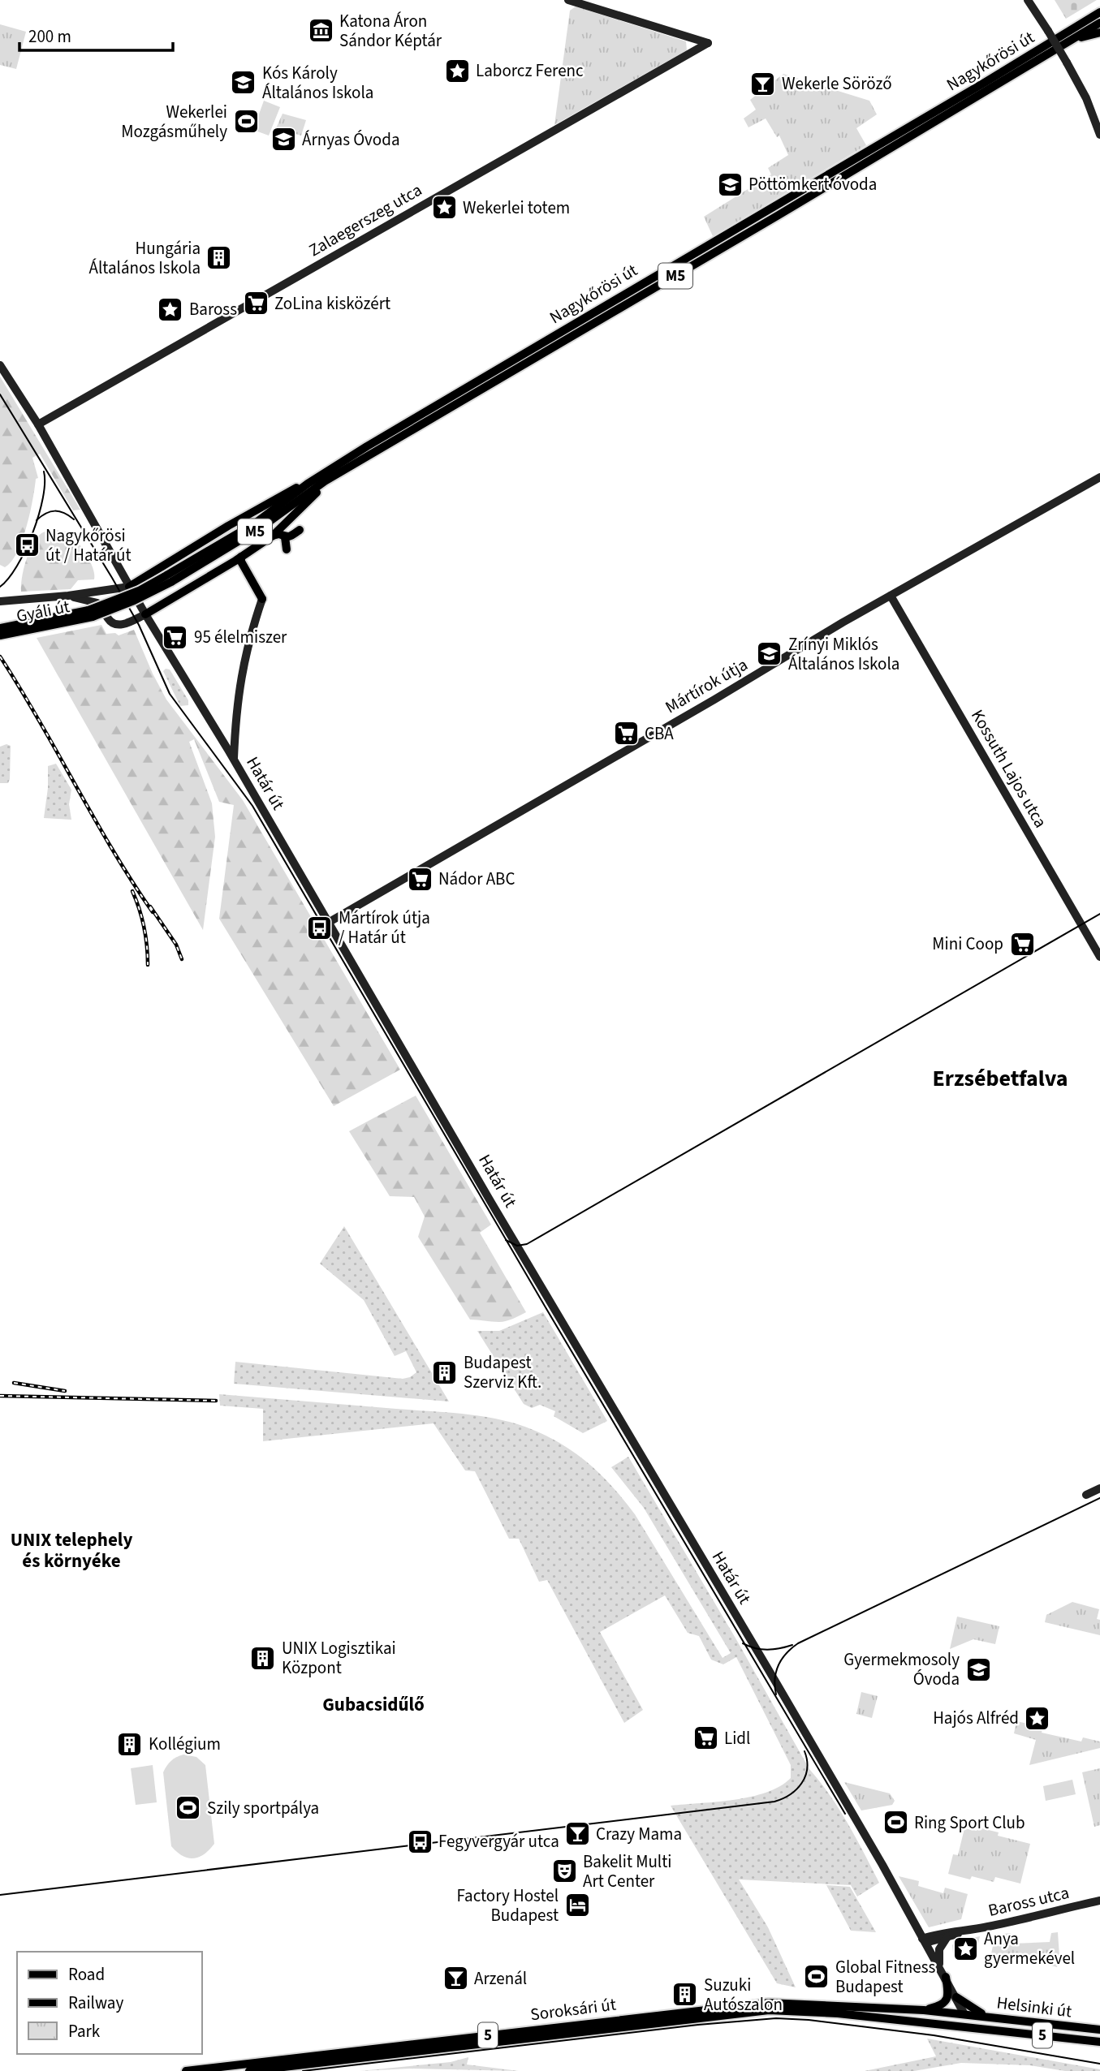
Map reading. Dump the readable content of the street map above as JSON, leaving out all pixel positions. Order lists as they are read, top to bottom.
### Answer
{
  "streets": {
    "main road": [
      "Nagykőrösi út",
      "M5",
      "Gyáli út",
      "Helsinki út",
      "Soroksári út",
      "5"
    ],
    "street": [
      "Zalaegerszeg utca",
      "Mártírok útja",
      "Kossuth Lajos utca",
      "Határ út",
      "Baross utca"
    ]
  },
  "crossings": [
    ["Nagykőrösi út", "Gyáli út"],
    ["Zalaegerszeg utca", "Határ út"],
    ["Mártírok útja", "Kossuth Lajos utca"],
    ["Mártírok útja", "Határ út"],
    ["Határ út", "Baross utca"],
    ["Határ út", "Helsinki út"],
    ["Határ út", "Soroksári út"],
    ["Helsinki út", "Soroksári út"]
  ],
  "districts": ["Erzsébetfalva", "UNIX telephely és környéke", "Gubacsidűlő"],
  "places": {
    "museum": ["Katona Áron Sándor Képtár"],
    "place": [
      "Laborcz Ferenc",
      "Wekerlei totem",
      "Baross",
      "Hajós Alfréd",
      "Anya gyermekével"
    ],
    "school or university": [
      "Kós Károly Általános Iskola",
      "Árnyas Óvoda",
      "Pöttömkert óvoda",
      "Zrínyi Miklós Általános Iskola",
      "Gyermekmosoly Óvoda"
    ],
    "bar": ["Wekerle Söröző", "Crazy Mama", "Arzenál"],
    "sports": [
      "Wekerlei Mozgásműhely",
      "Szily sportpálya",
      "Ring Sport Club",
      "Global Fitness Budapest"
    ],
    "building": [
      "Hungária Általános Iskola",
      "Budapest Szerviz Kft.",
      "UNIX Logisztikai Központ",
      "Kollégium",
      "Suzuki Autószalon"
    ],
    "supermarket": [
      "ZoLina kisközért",
      "95 élelmiszer",
      "CBA",
      "Nádor ABC",
      "Mini Coop",
      "Lidl"
    ],
    "bus stop": ["Nagykőrösi út / Határ út", "Mártírok útja / Határ út", "Fegyvergyár utca"],
    "theatre": ["Bakelit Multi Art Center"],
    "hotel": ["Factory Hostel Budapest"]
  },
  "legend": ["Road", "Railway", "Park"],
  "scale_bar": "200 m"
}
